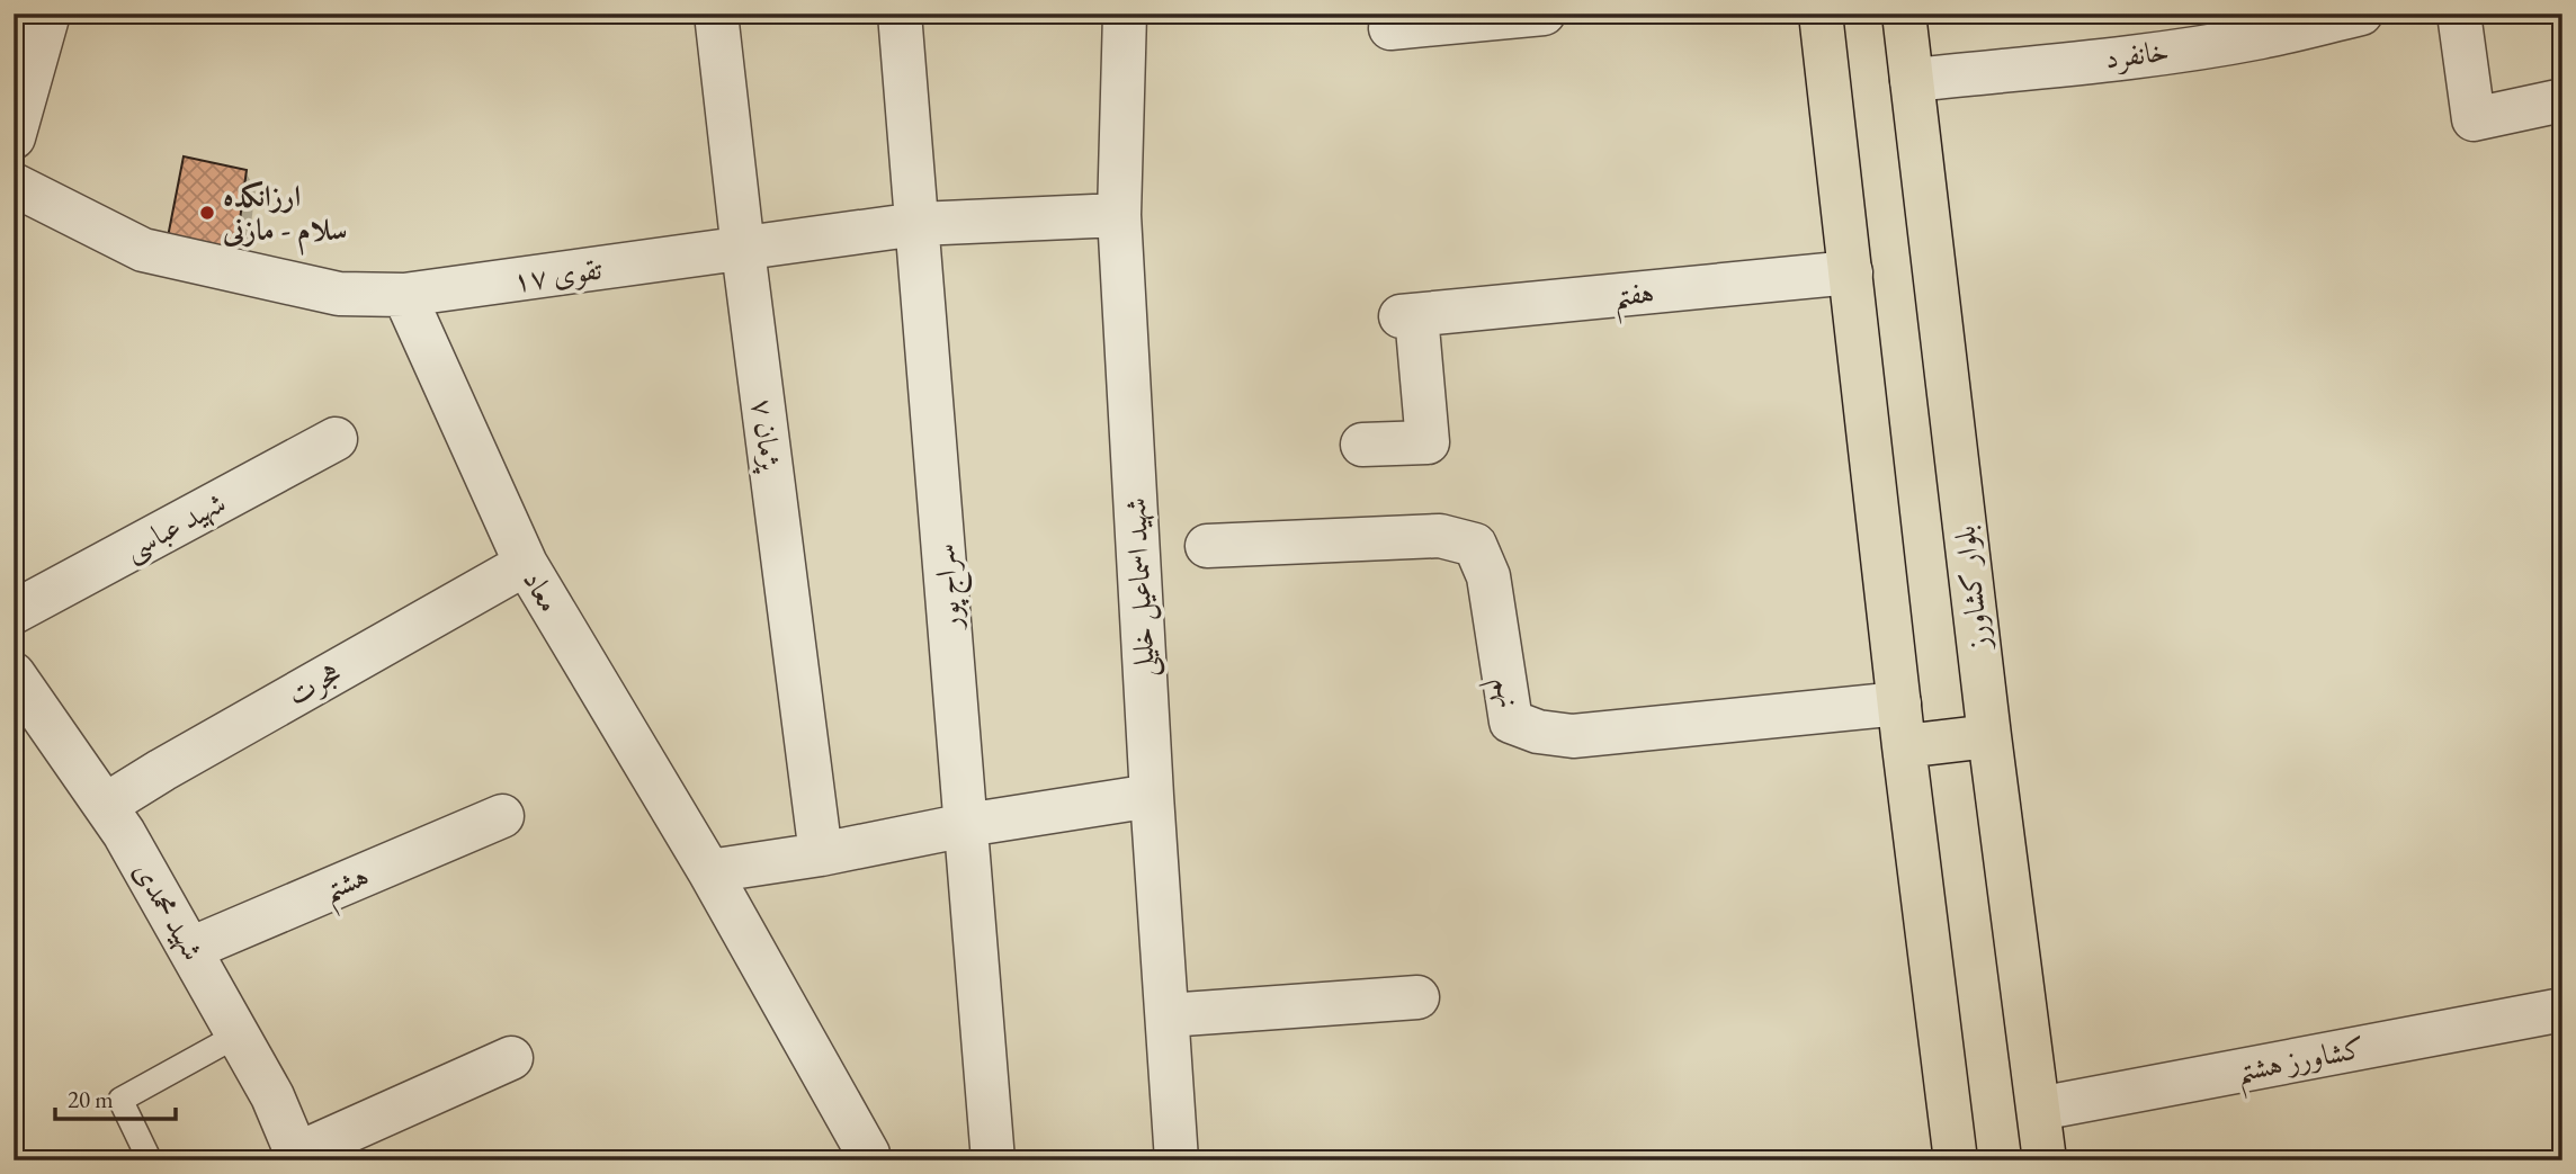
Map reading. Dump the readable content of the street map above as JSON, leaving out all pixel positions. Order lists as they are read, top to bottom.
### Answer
{
  "streets": {
    "main road": ["بلوار کشاورز"],
    "street": [
      "خانفرد",
      "تقوی ۱۷",
      "هفتم",
      "پژمان ۷",
      "شهید عباسی",
      "سراج پور",
      "شهید اسماعیل خلیلی",
      "معاد",
      "هجرت",
      "نهم",
      "هشتم",
      "شهید محمدی",
      "کشاورز هشتم"
    ]
  },
  "crossings": [
    ["خانفرد", "بلوار کشاورز"],
    ["تقوی ۱۷", "پژمان ۷"],
    ["تقوی ۱۷", "سراج پور"],
    ["تقوی ۱۷", "شهید اسماعیل خلیلی"],
    ["تقوی ۱۷", "معاد"],
    ["بلوار کشاورز", "کشاورز هشتم"],
    ["معاد", "هجرت"],
    ["هجرت", "شهید محمدی"],
    ["هشتم", "شهید محمدی"]
  ],
  "places": ["ارزانکده سلام - مازنی"],
  "scale_bar": "20 m"
}
